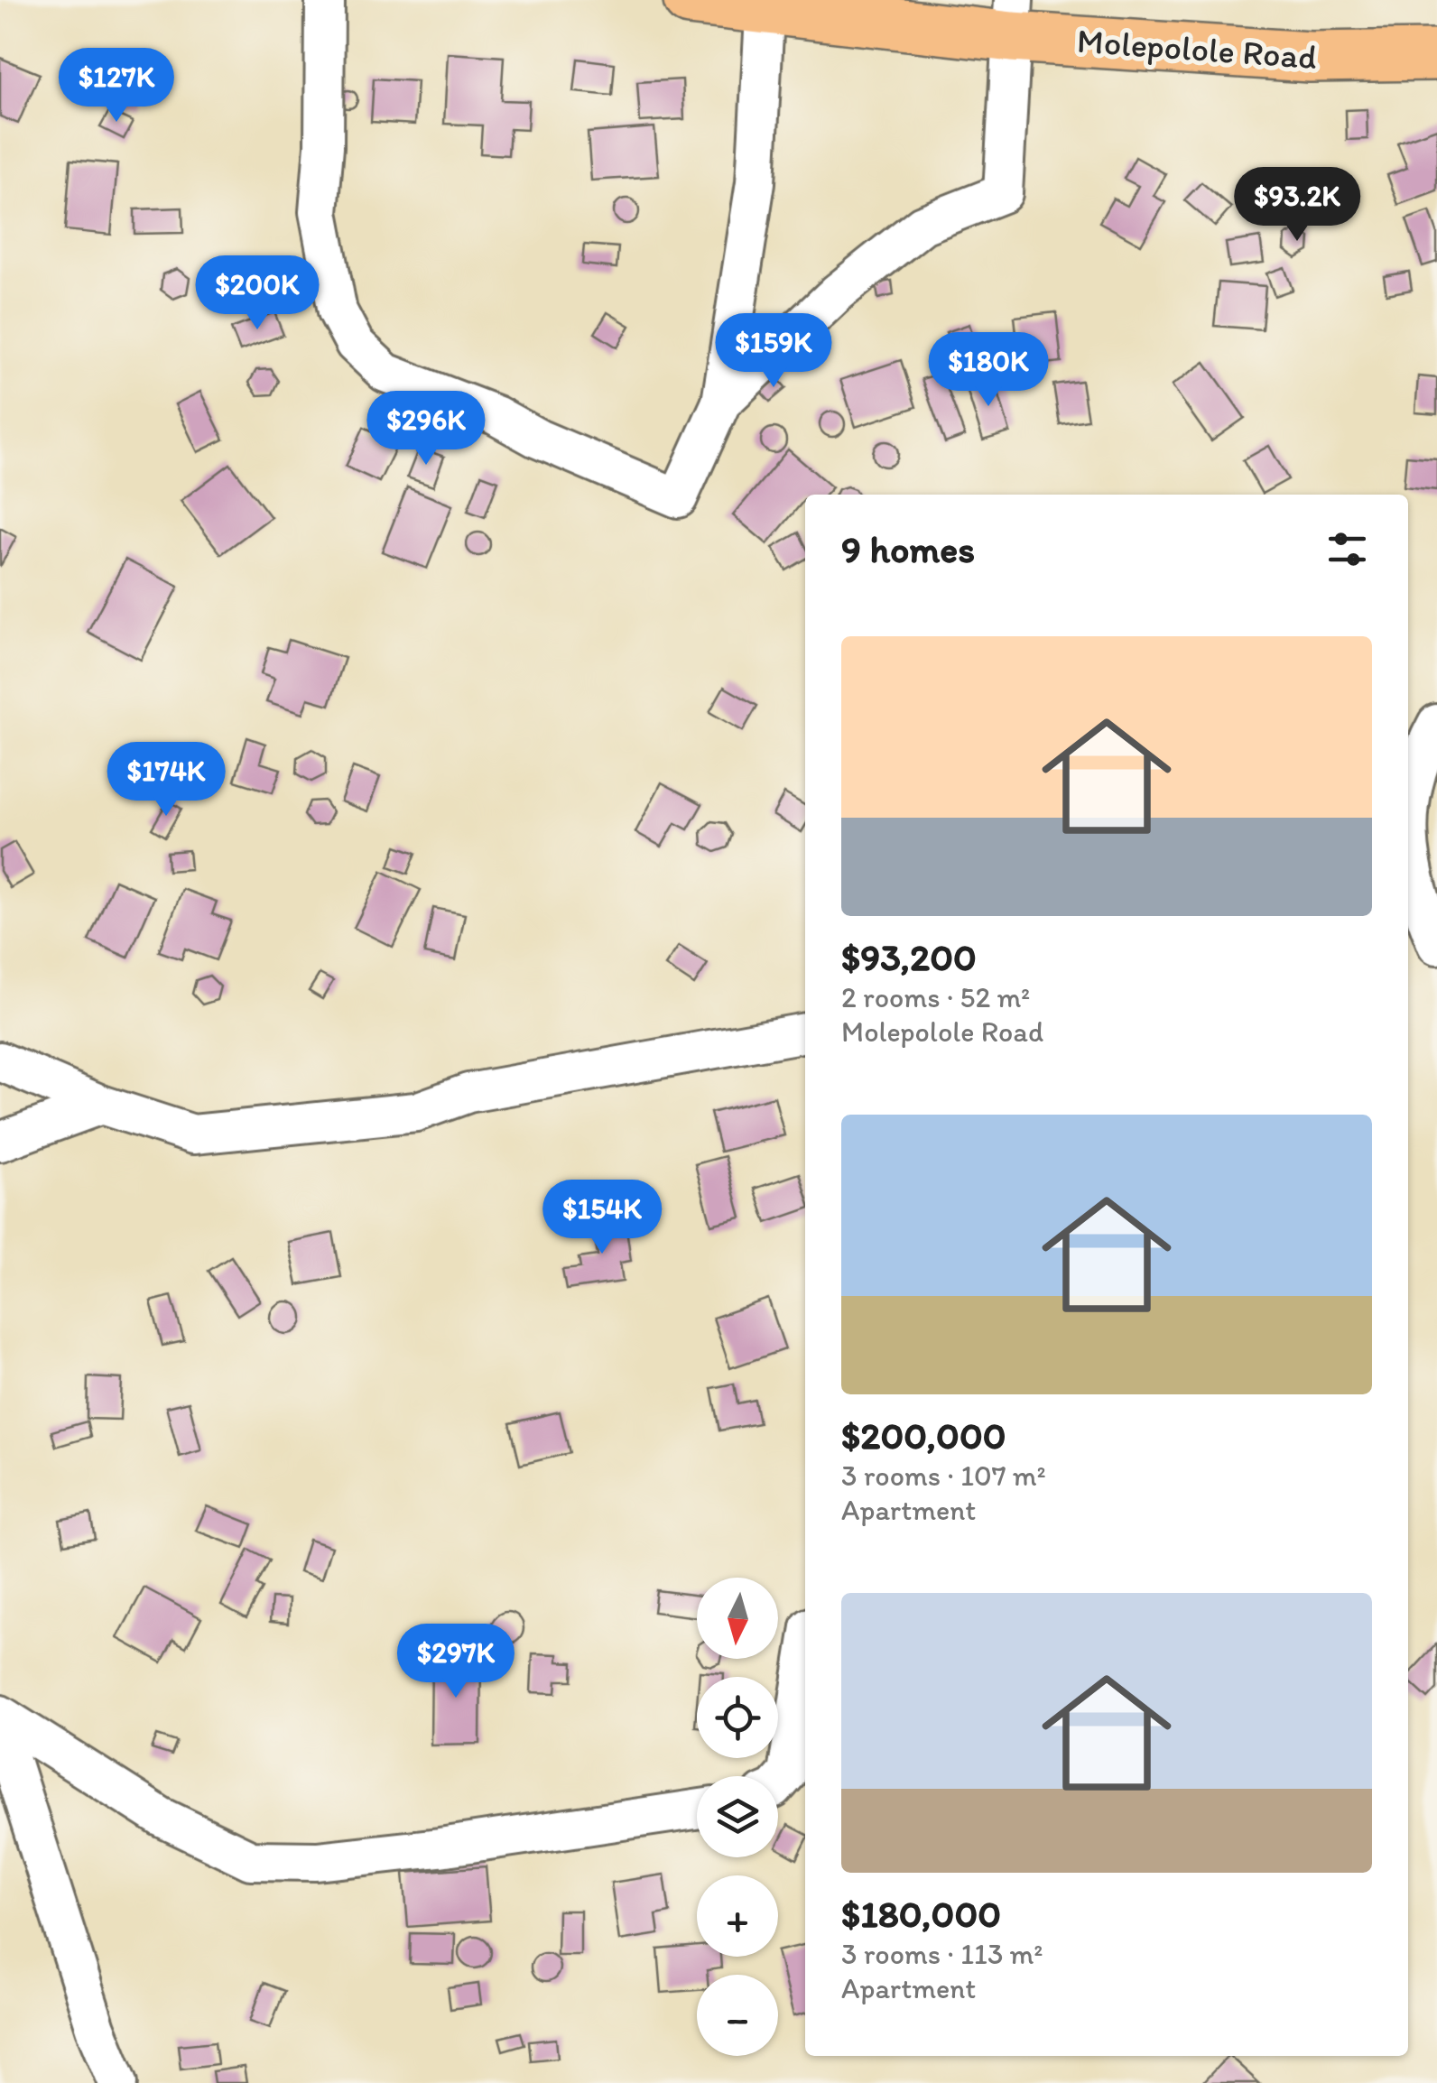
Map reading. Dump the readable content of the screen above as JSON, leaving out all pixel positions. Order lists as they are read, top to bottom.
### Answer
{
  "streets": {
    "main road": ["Molepolole Road"]
  },
  "north": "bottom",
  "page": {
    "price": [
      "$127K",
      "$93.2K",
      "$200K",
      "$159K",
      "$180K",
      "$296K",
      "$174K",
      "$154K",
      "$297K"
    ],
    "heading": "9 homes",
    "list": [
      {
        "name": "$93,200",
        "note": "2 rooms · 52 m² · Molepolole Road"
      },
      {
        "name": "$200,000",
        "note": "3 rooms · 107 m² · Apartment"
      },
      {
        "name": "$180,000",
        "note": "3 rooms · 113 m² · Apartment"
      }
    ],
    "map_buttons": ["+", "−"]
  }
}
